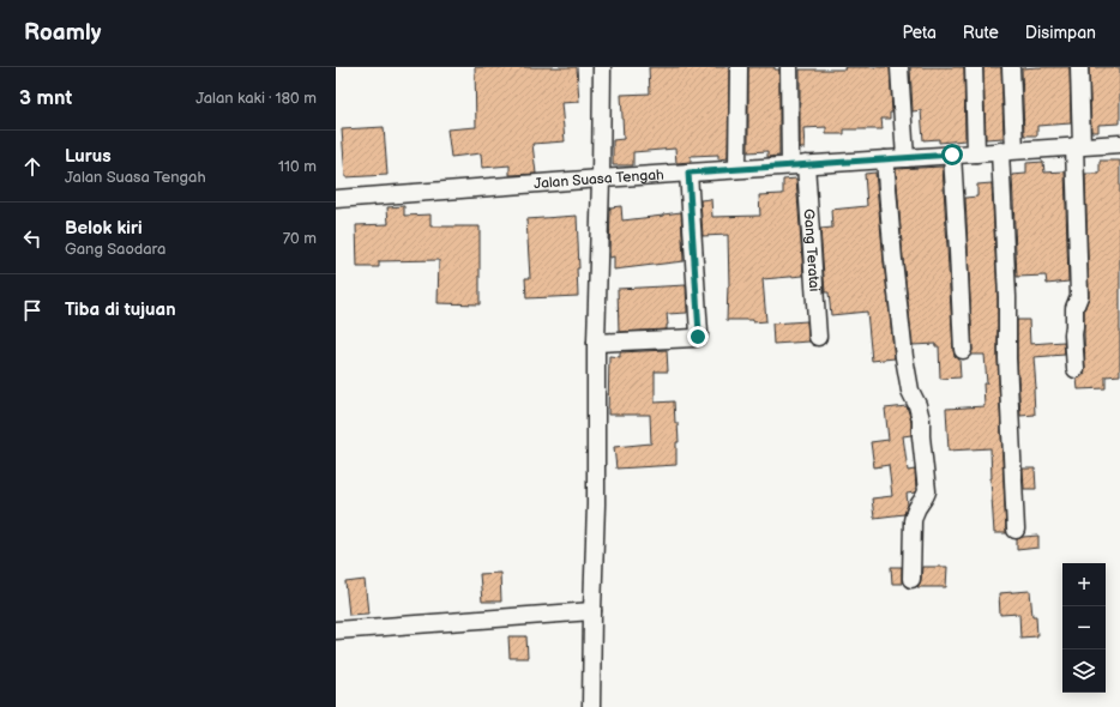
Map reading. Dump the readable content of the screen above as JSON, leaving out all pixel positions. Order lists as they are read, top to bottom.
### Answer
{
  "streets": {
    "street": ["Jalan Suasa Tengah", "Gang Teratai"]
  },
  "crossings": [
    ["Jalan Suasa Tengah", "Gang Teratai"]
  ],
  "page": {
    "header": "Roamly",
    "nav": ["Peta", "Rute", "Disimpan"],
    "heading": ["3 mnt", "Jalan kaki · 180 m"],
    "list": [
      ["Lurus", "Jalan Suasa Tengah", "110 m"],
      ["Belok kiri", "Gang Saodara", "70 m"],
      "Tiba di tujuan"
    ],
    "map_buttons": ["+", "−"]
  }
}
